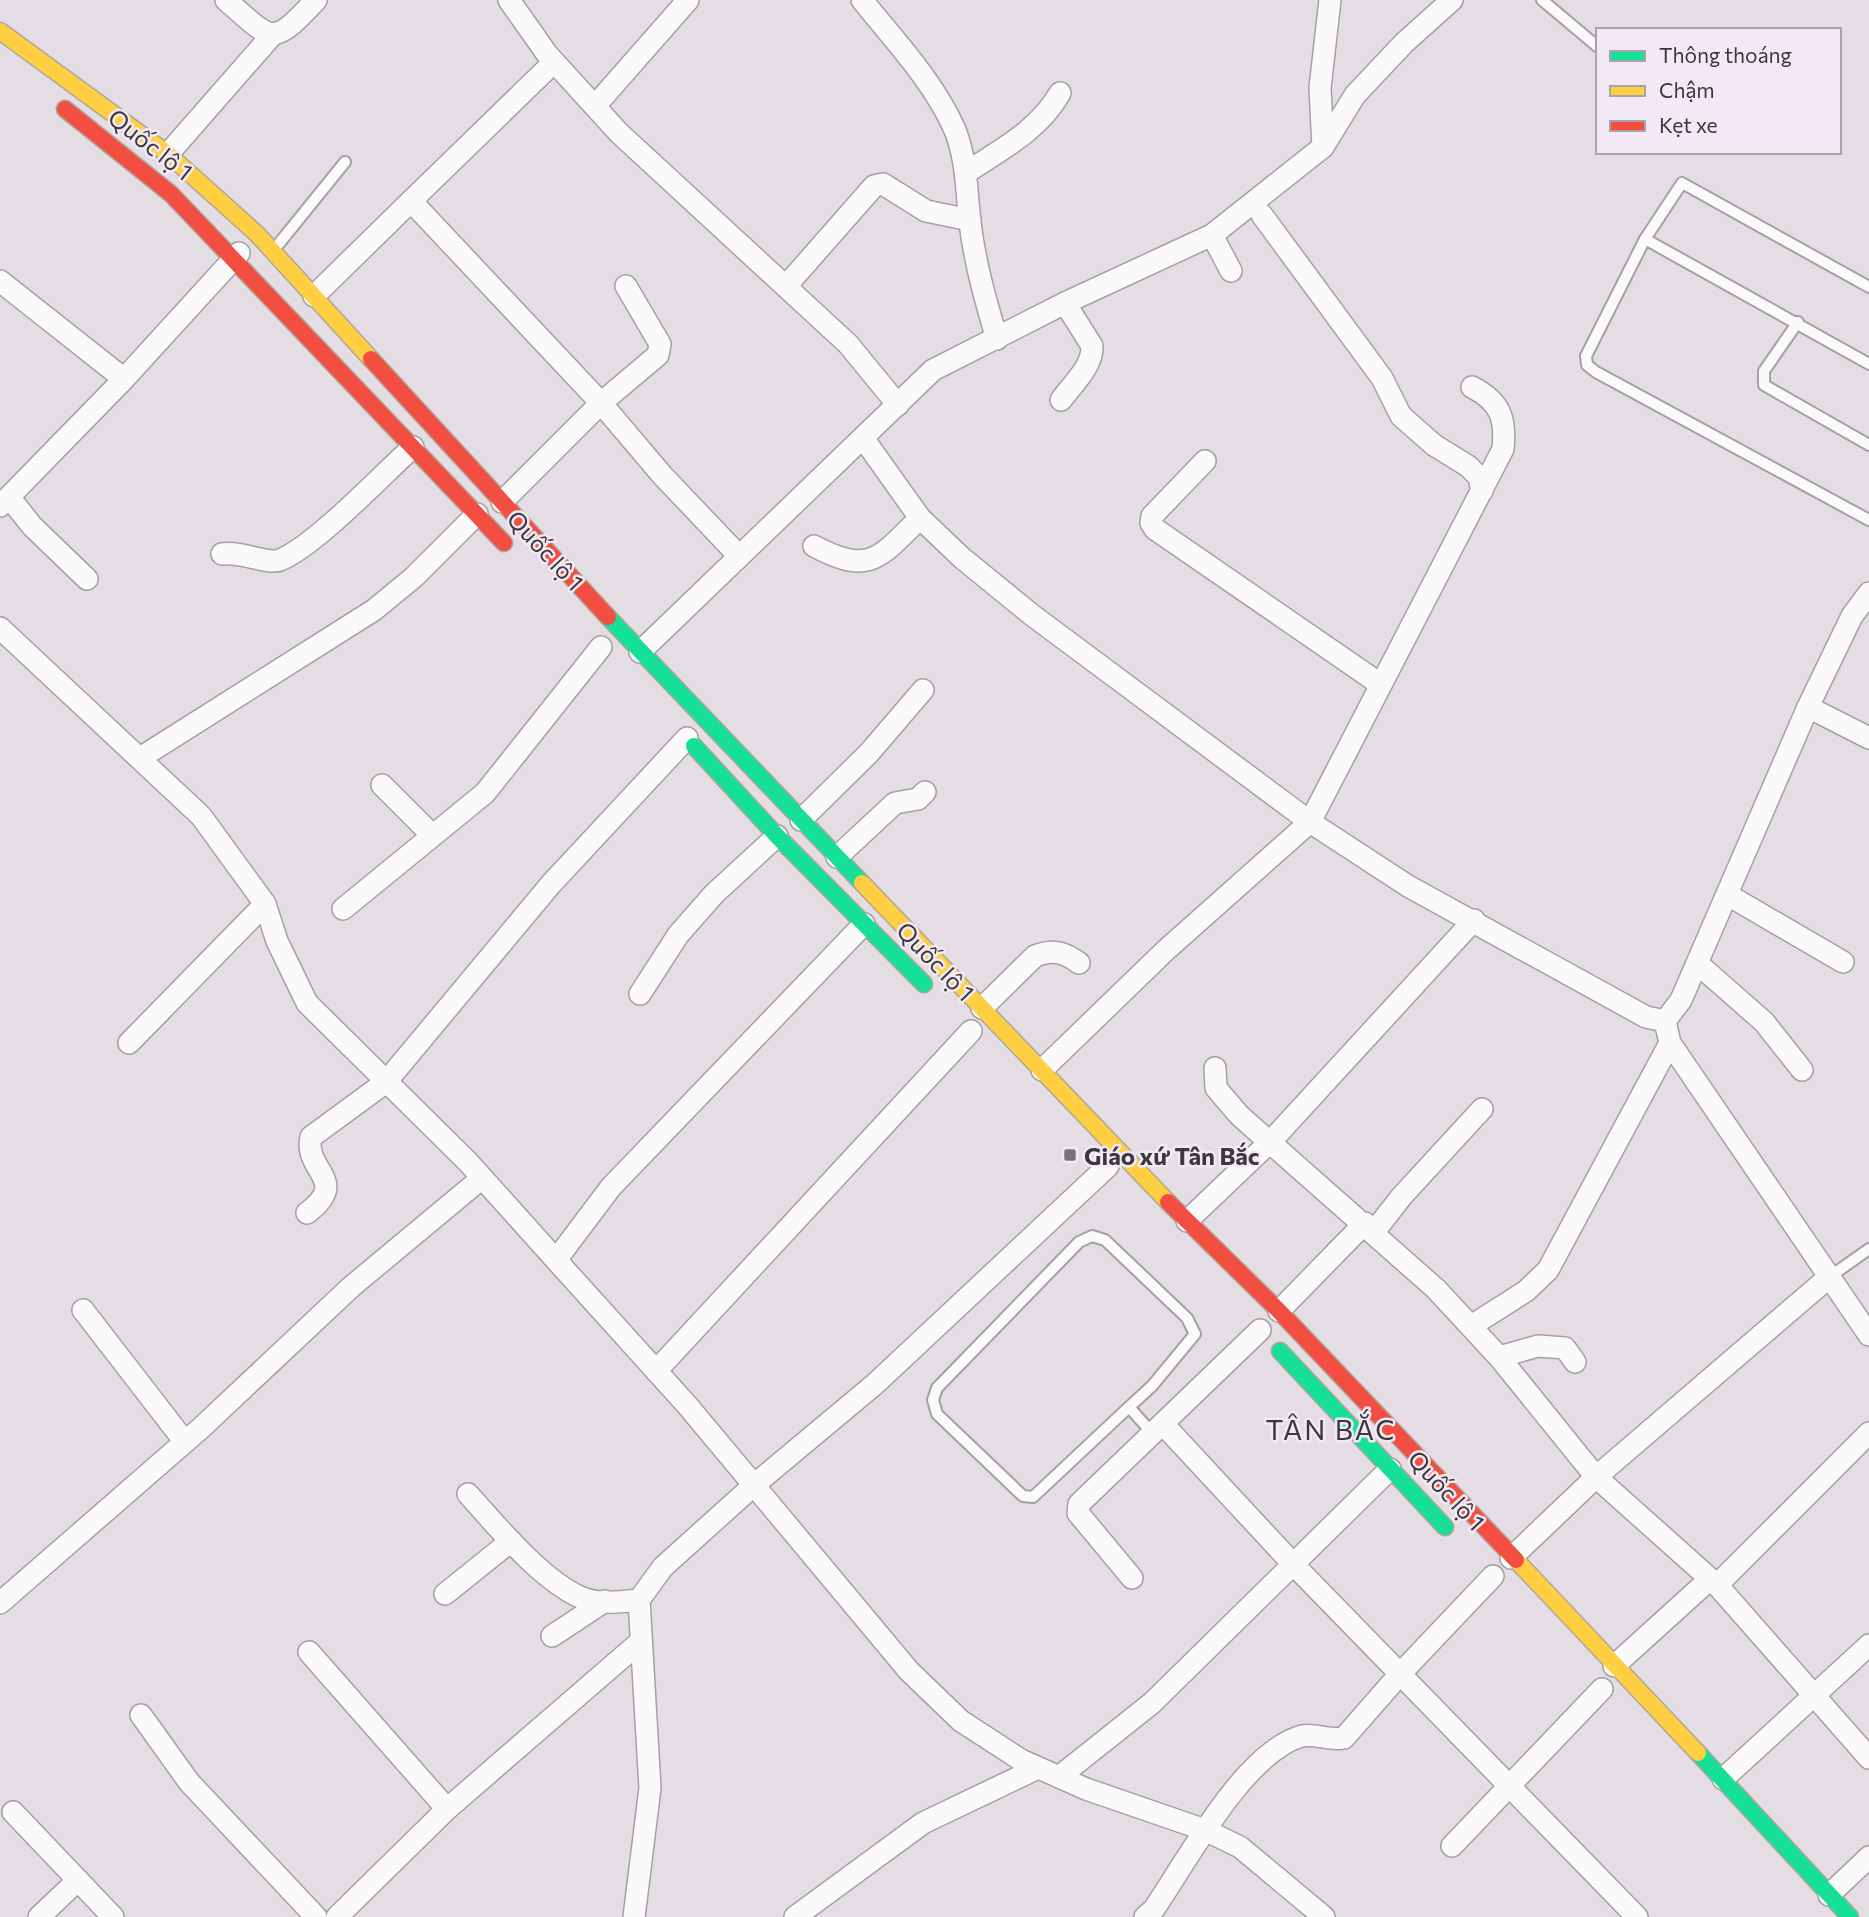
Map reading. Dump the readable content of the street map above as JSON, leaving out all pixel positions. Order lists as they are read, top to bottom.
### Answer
{
  "streets": {
    "highway": ["Quốc lộ 1"]
  },
  "districts": ["TÂN BẮC"],
  "places": {
    "transit": ["Giáo xứ Tân Bắc"]
  },
  "legend": ["Thông thoáng", "Chậm", "Kẹt xe"]
}
